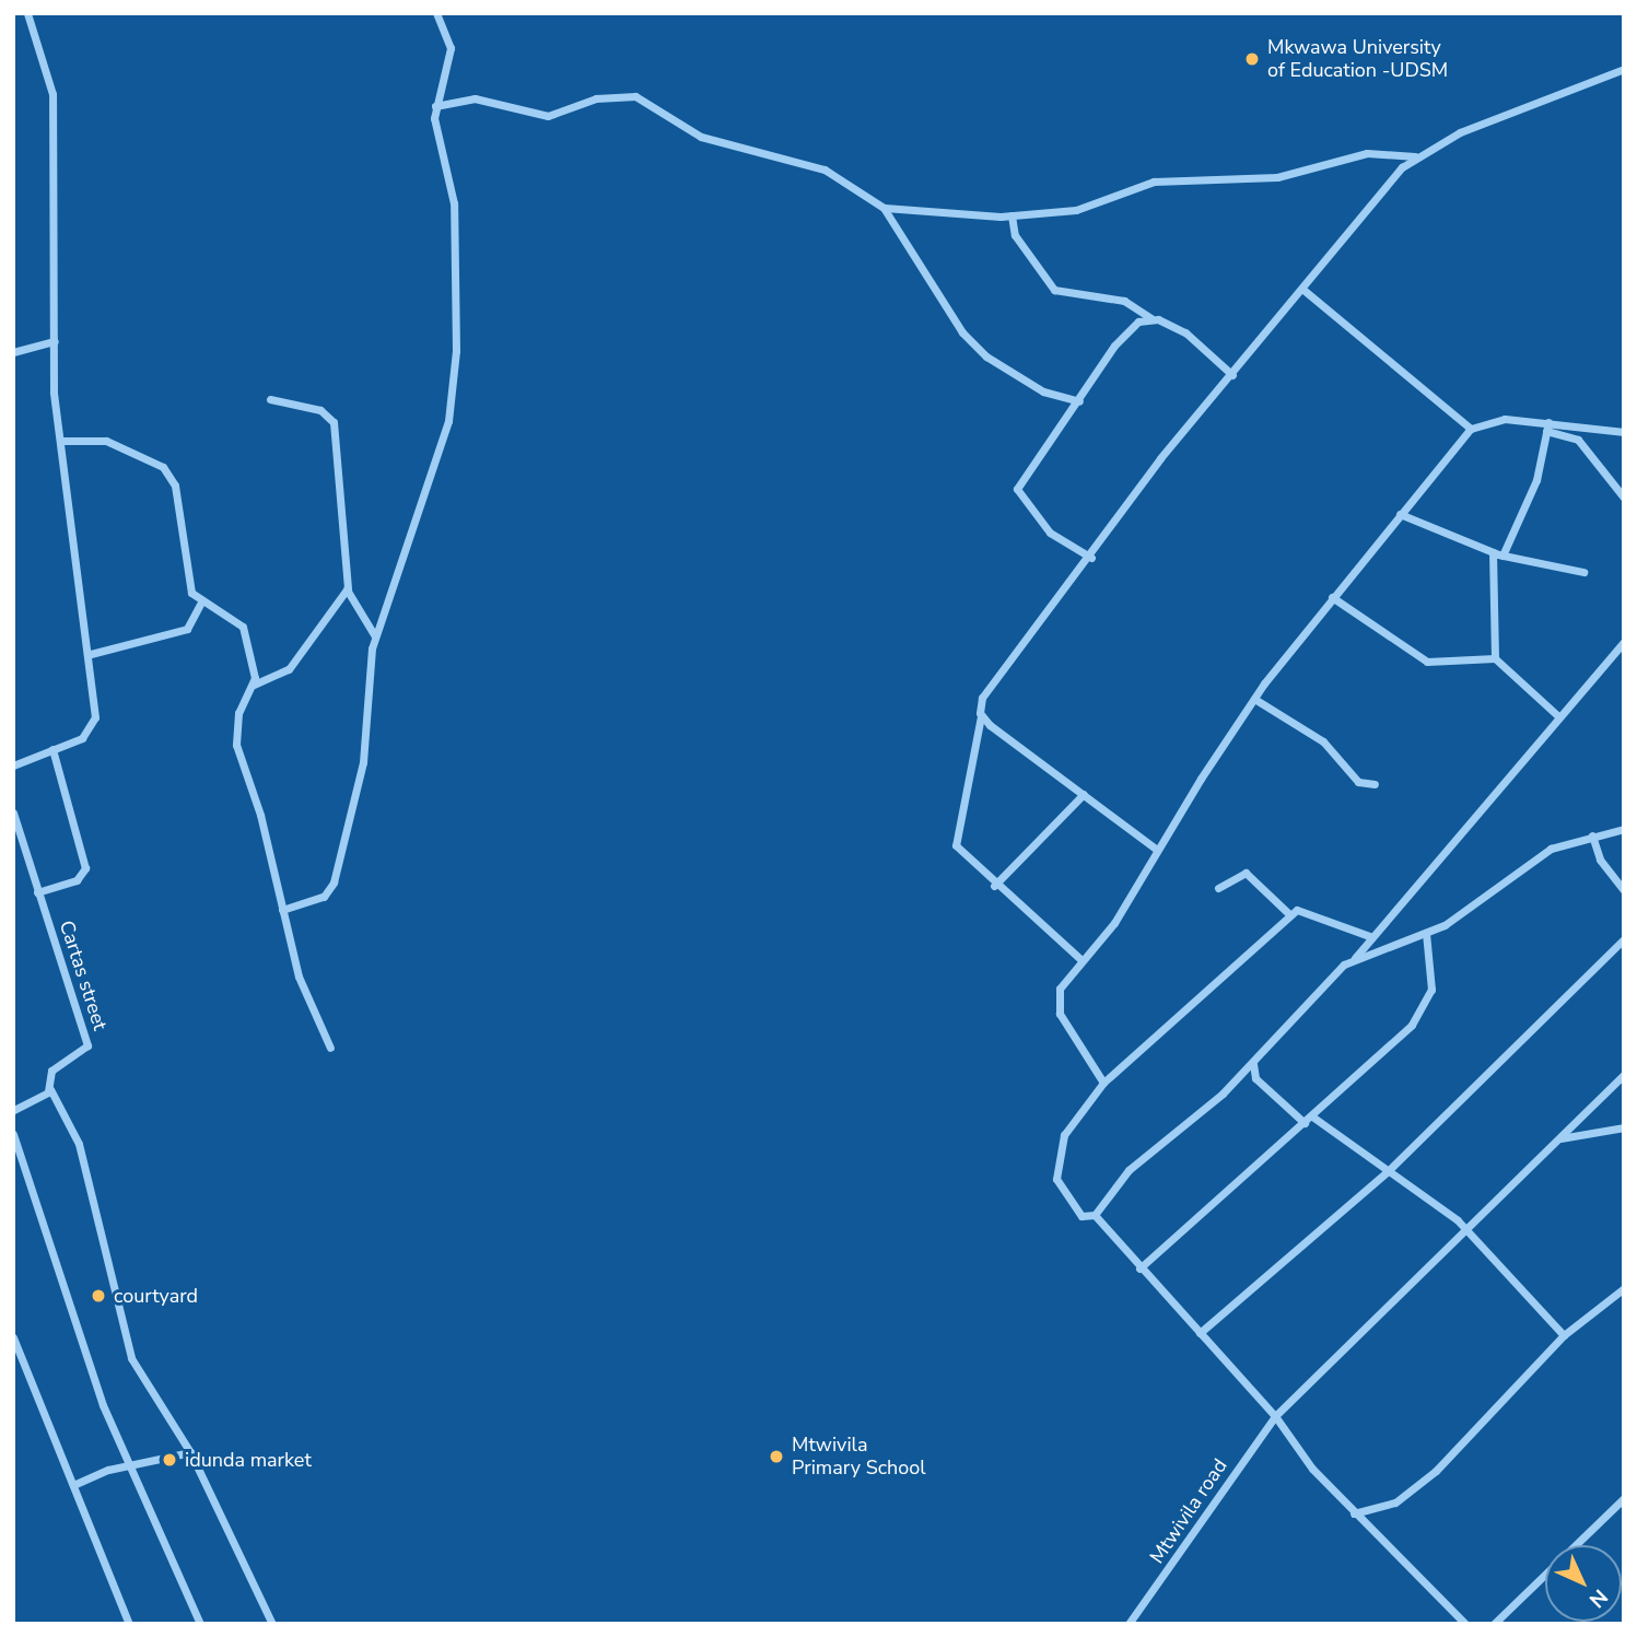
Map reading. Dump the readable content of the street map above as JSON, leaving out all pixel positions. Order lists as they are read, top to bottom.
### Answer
{
  "streets": {
    "street": ["Cartas street", "Mtwivila road"]
  },
  "places": [
    "Mkwawa University of Education -UDSM",
    "courtyard",
    "Mtwivila Primary School",
    "idunda market"
  ],
  "north": "bottom right"
}
